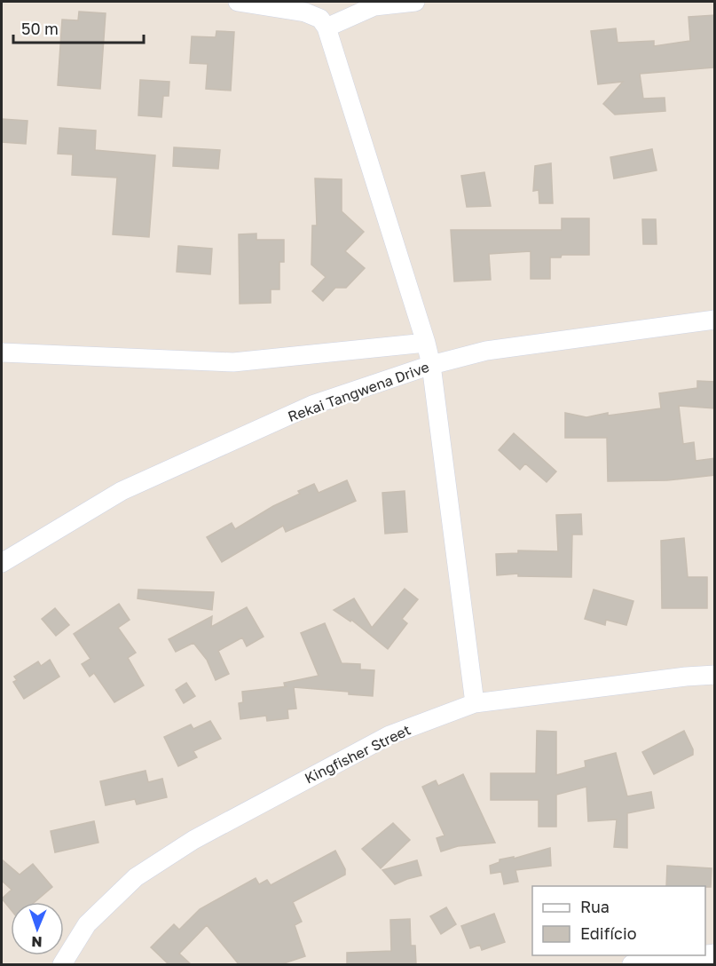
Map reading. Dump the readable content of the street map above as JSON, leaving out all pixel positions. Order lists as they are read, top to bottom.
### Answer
{
  "streets": {
    "street": ["Rekai Tangwena Drive", "Kingfisher Street"]
  },
  "legend": ["Rua", "Edifício"],
  "scale_bar": "50 m",
  "north": "bottom"
}
